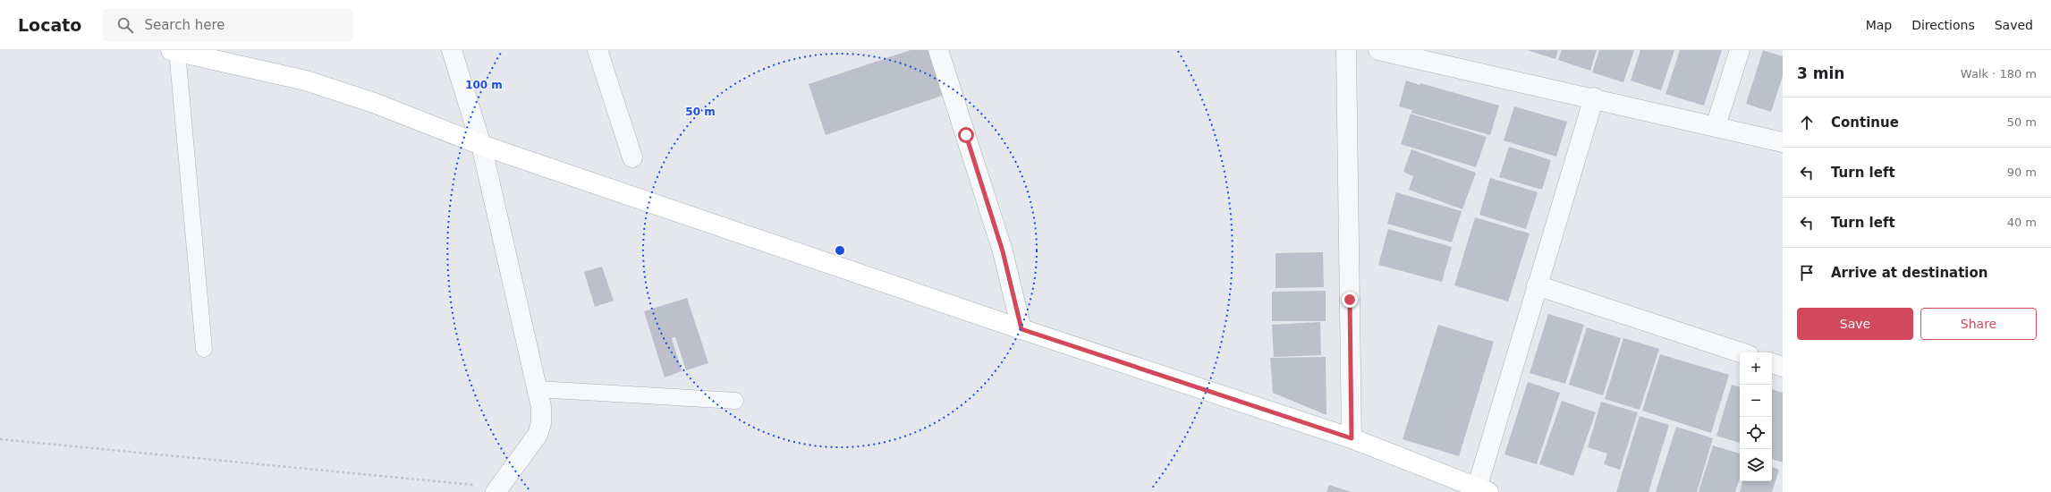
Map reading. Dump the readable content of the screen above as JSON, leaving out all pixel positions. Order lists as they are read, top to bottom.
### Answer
{
  "page": {
    "header": "Locato",
    "search": "Search here",
    "nav": ["Map", "Directions", "Saved"],
    "heading": ["3 min", "Walk · 180 m"],
    "list": [
      ["Continue", "50 m"],
      ["Turn left", "90 m"],
      ["Turn left", "40 m"],
      "Arrive at destination"
    ],
    "buttons": ["Save", "Share"],
    "map_buttons": ["+", "−"]
  },
  "rings": ["100 m", "50 m"]
}
